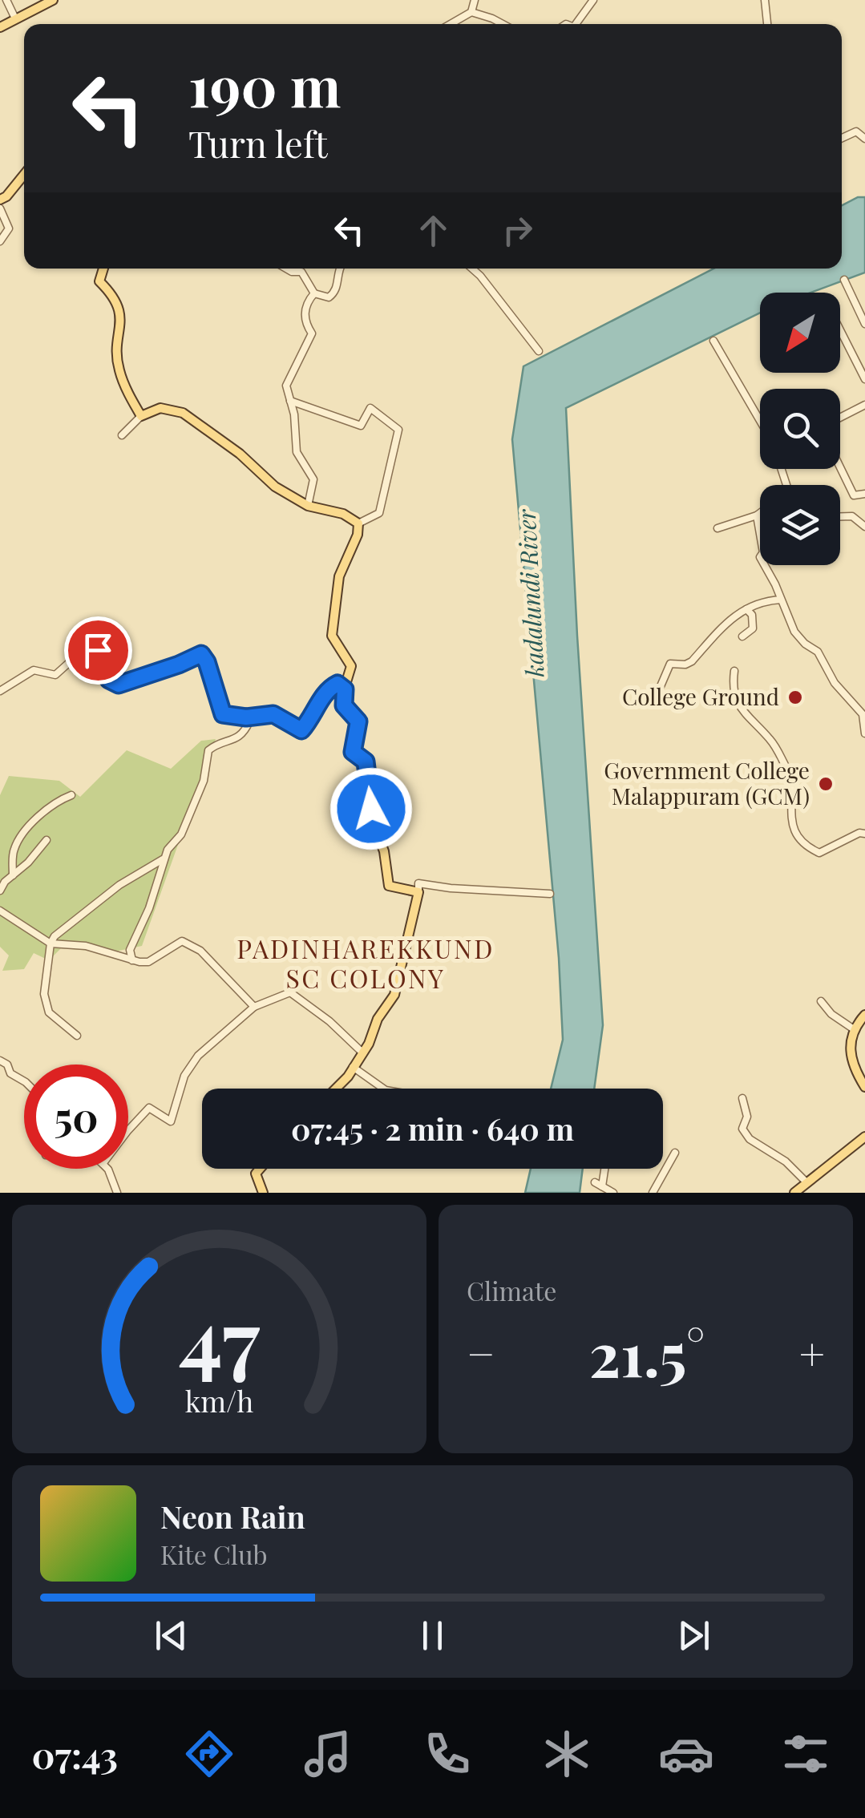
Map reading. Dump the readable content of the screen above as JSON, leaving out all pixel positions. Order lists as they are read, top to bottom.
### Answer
{
  "districts": ["PADINHAREKKUND SC COLONY"],
  "water": ["kadalundi River"],
  "places": ["College Ground", "Government College Malappuram (GCM)"],
  "north": "bottom left",
  "page": {
    "turn": ["190 m", "Turn left"],
    "limit": "50",
    "trip": "07:45 · 2 min · 640 m",
    "tile": "Climate",
    "heat": ["−", "21.5°", "+"],
    "song": ["Neon Rain", "Kite Club"],
    "tabs": "07:43",
    "gauge": ["47", "km/h"]
  }
}
